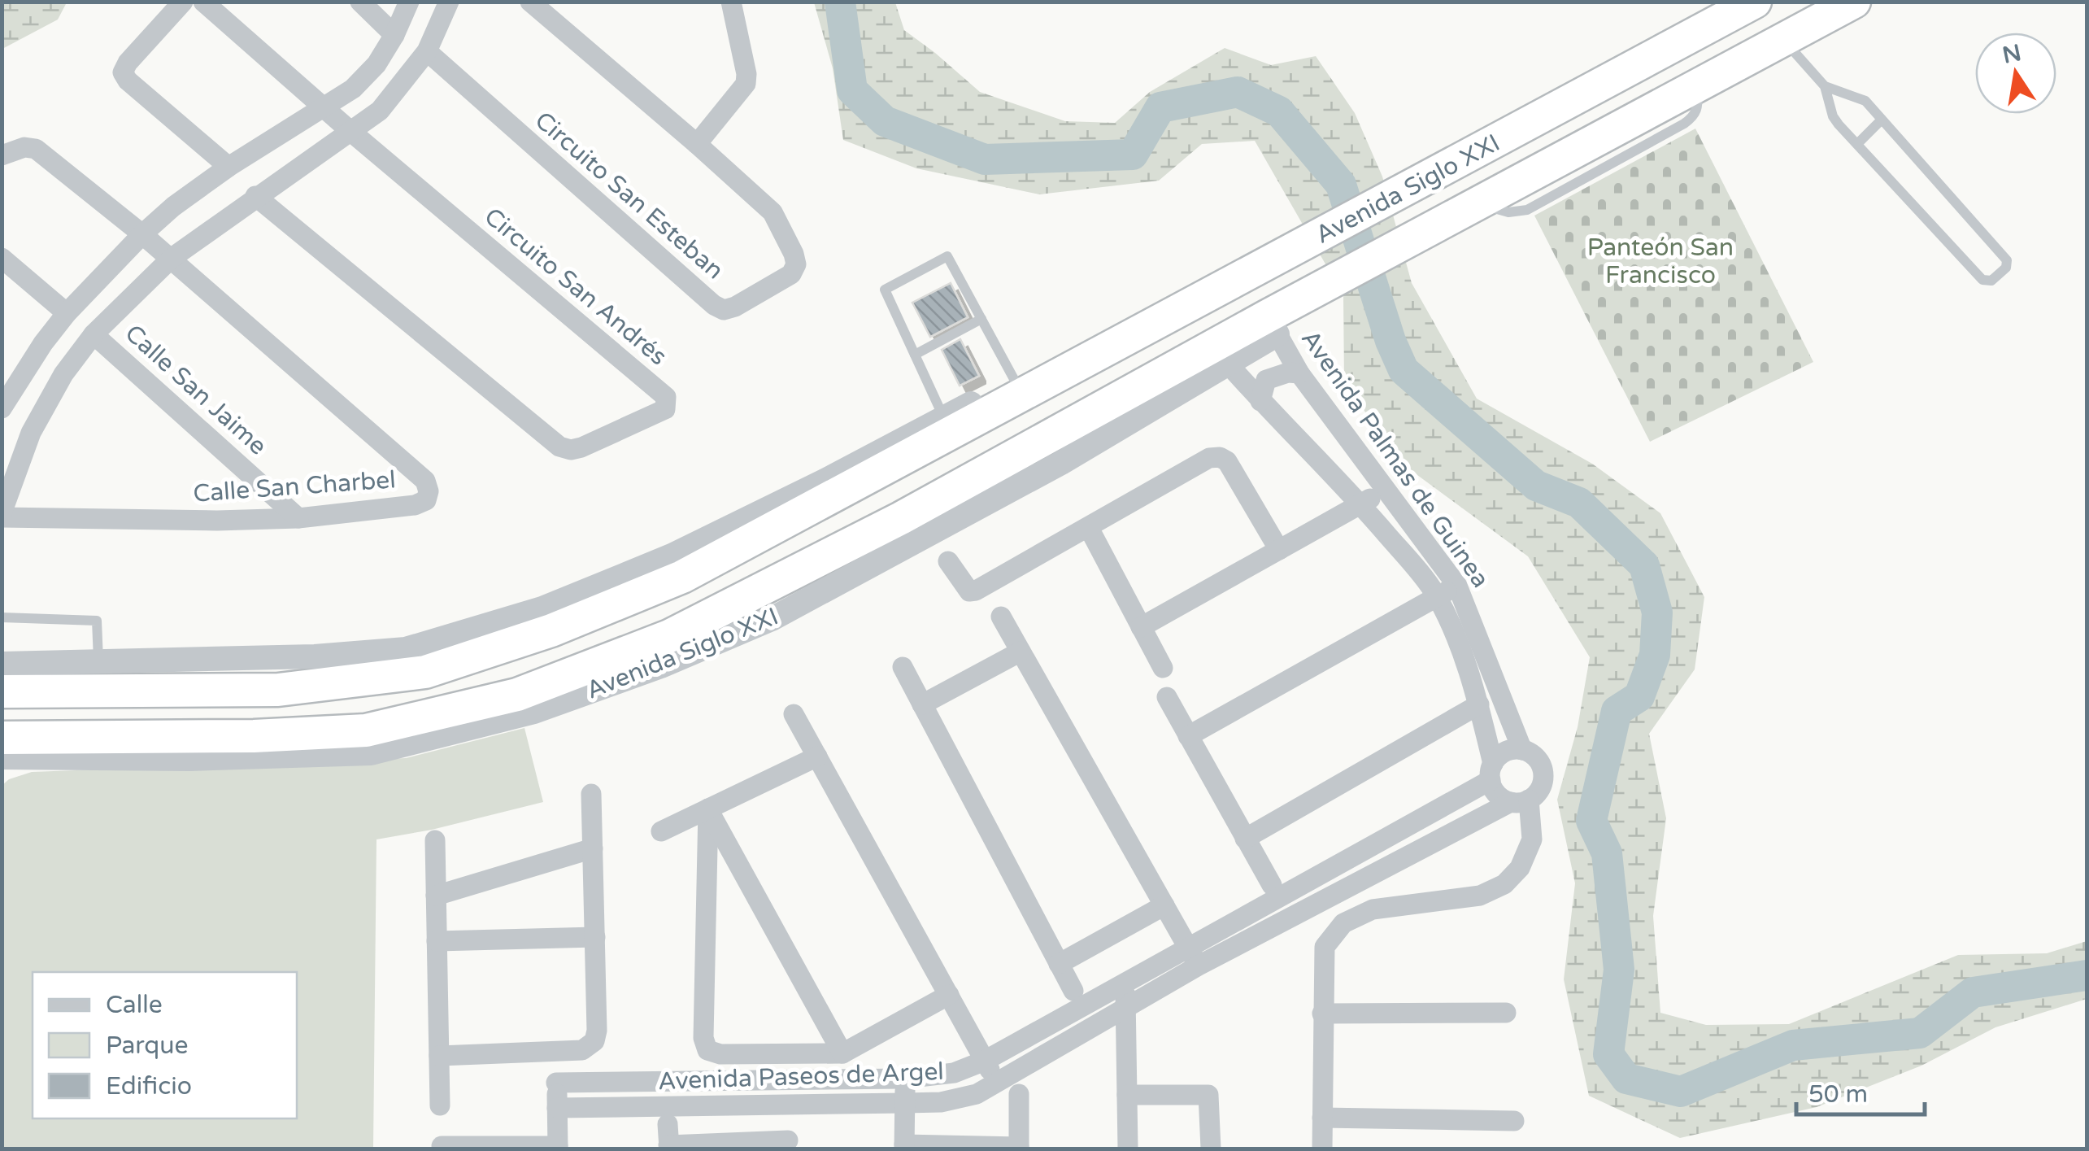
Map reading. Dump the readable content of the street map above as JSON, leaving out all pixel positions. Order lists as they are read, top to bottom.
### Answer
{
  "streets": {
    "highway": ["Avenida Siglo XXI"],
    "street": [
      "Circuito San Esteban",
      "Circuito San Andrés",
      "Calle San Jaime",
      "Avenida Palmas de Guinea",
      "Calle San Charbel",
      "Avenida Paseos de Argel"
    ]
  },
  "crossings": [
    ["Avenida Siglo XXI", "Avenida Palmas de Guinea"],
    ["Calle San Jaime", "Calle San Charbel"],
    ["Avenida Palmas de Guinea", "Avenida Paseos de Argel"]
  ],
  "parks": ["Panteón San Francisco"],
  "legend": ["Calle", "Parque", "Edificio"],
  "scale_bar": "50 m",
  "north": "top"
}
